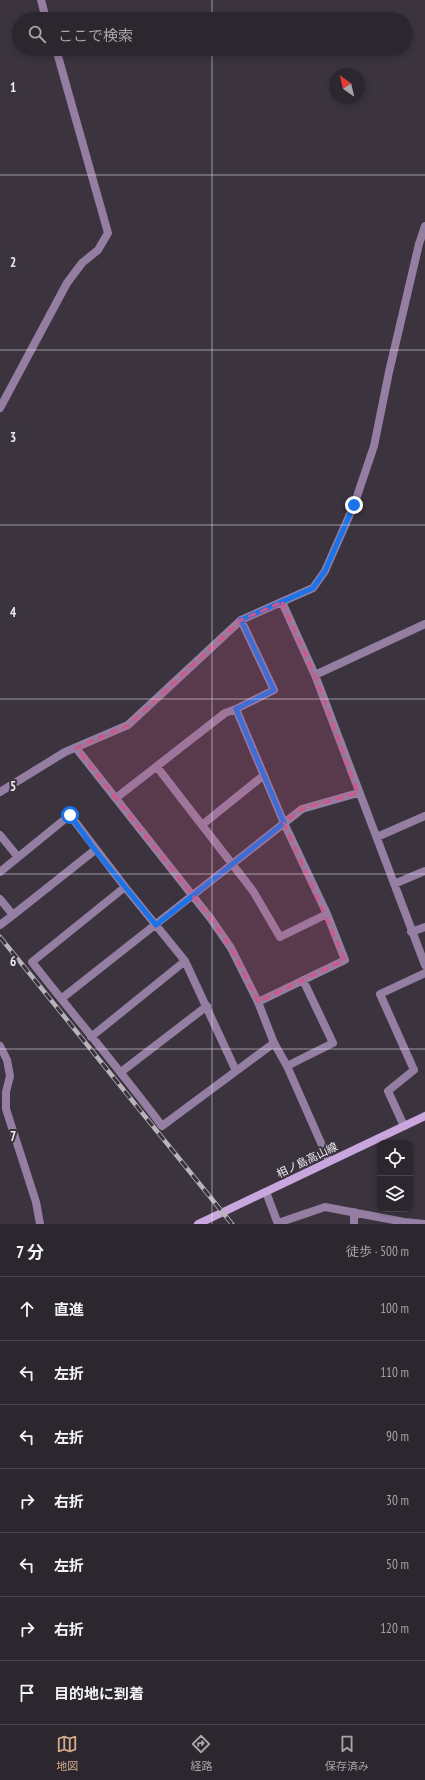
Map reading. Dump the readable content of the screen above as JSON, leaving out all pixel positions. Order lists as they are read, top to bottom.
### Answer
{
  "streets": {
    "main road": ["相ノ島高山線"]
  },
  "north": "top left",
  "page": {
    "search": "ここで検索",
    "heading": ["7 分", "徒歩 · 500 m"],
    "list": [
      ["直進", "100 m"],
      ["左折", "110 m"],
      ["左折", "90 m"],
      ["右折", "30 m"],
      ["左折", "50 m"],
      ["右折", "120 m"],
      "目的地に到着"
    ],
    "nav": ["地図", "経路", "保存済み"]
  },
  "grid": {
    "rows": [
      "1",
      "2",
      "3",
      "4",
      "5",
      "6",
      "7"
    ]
  }
}
